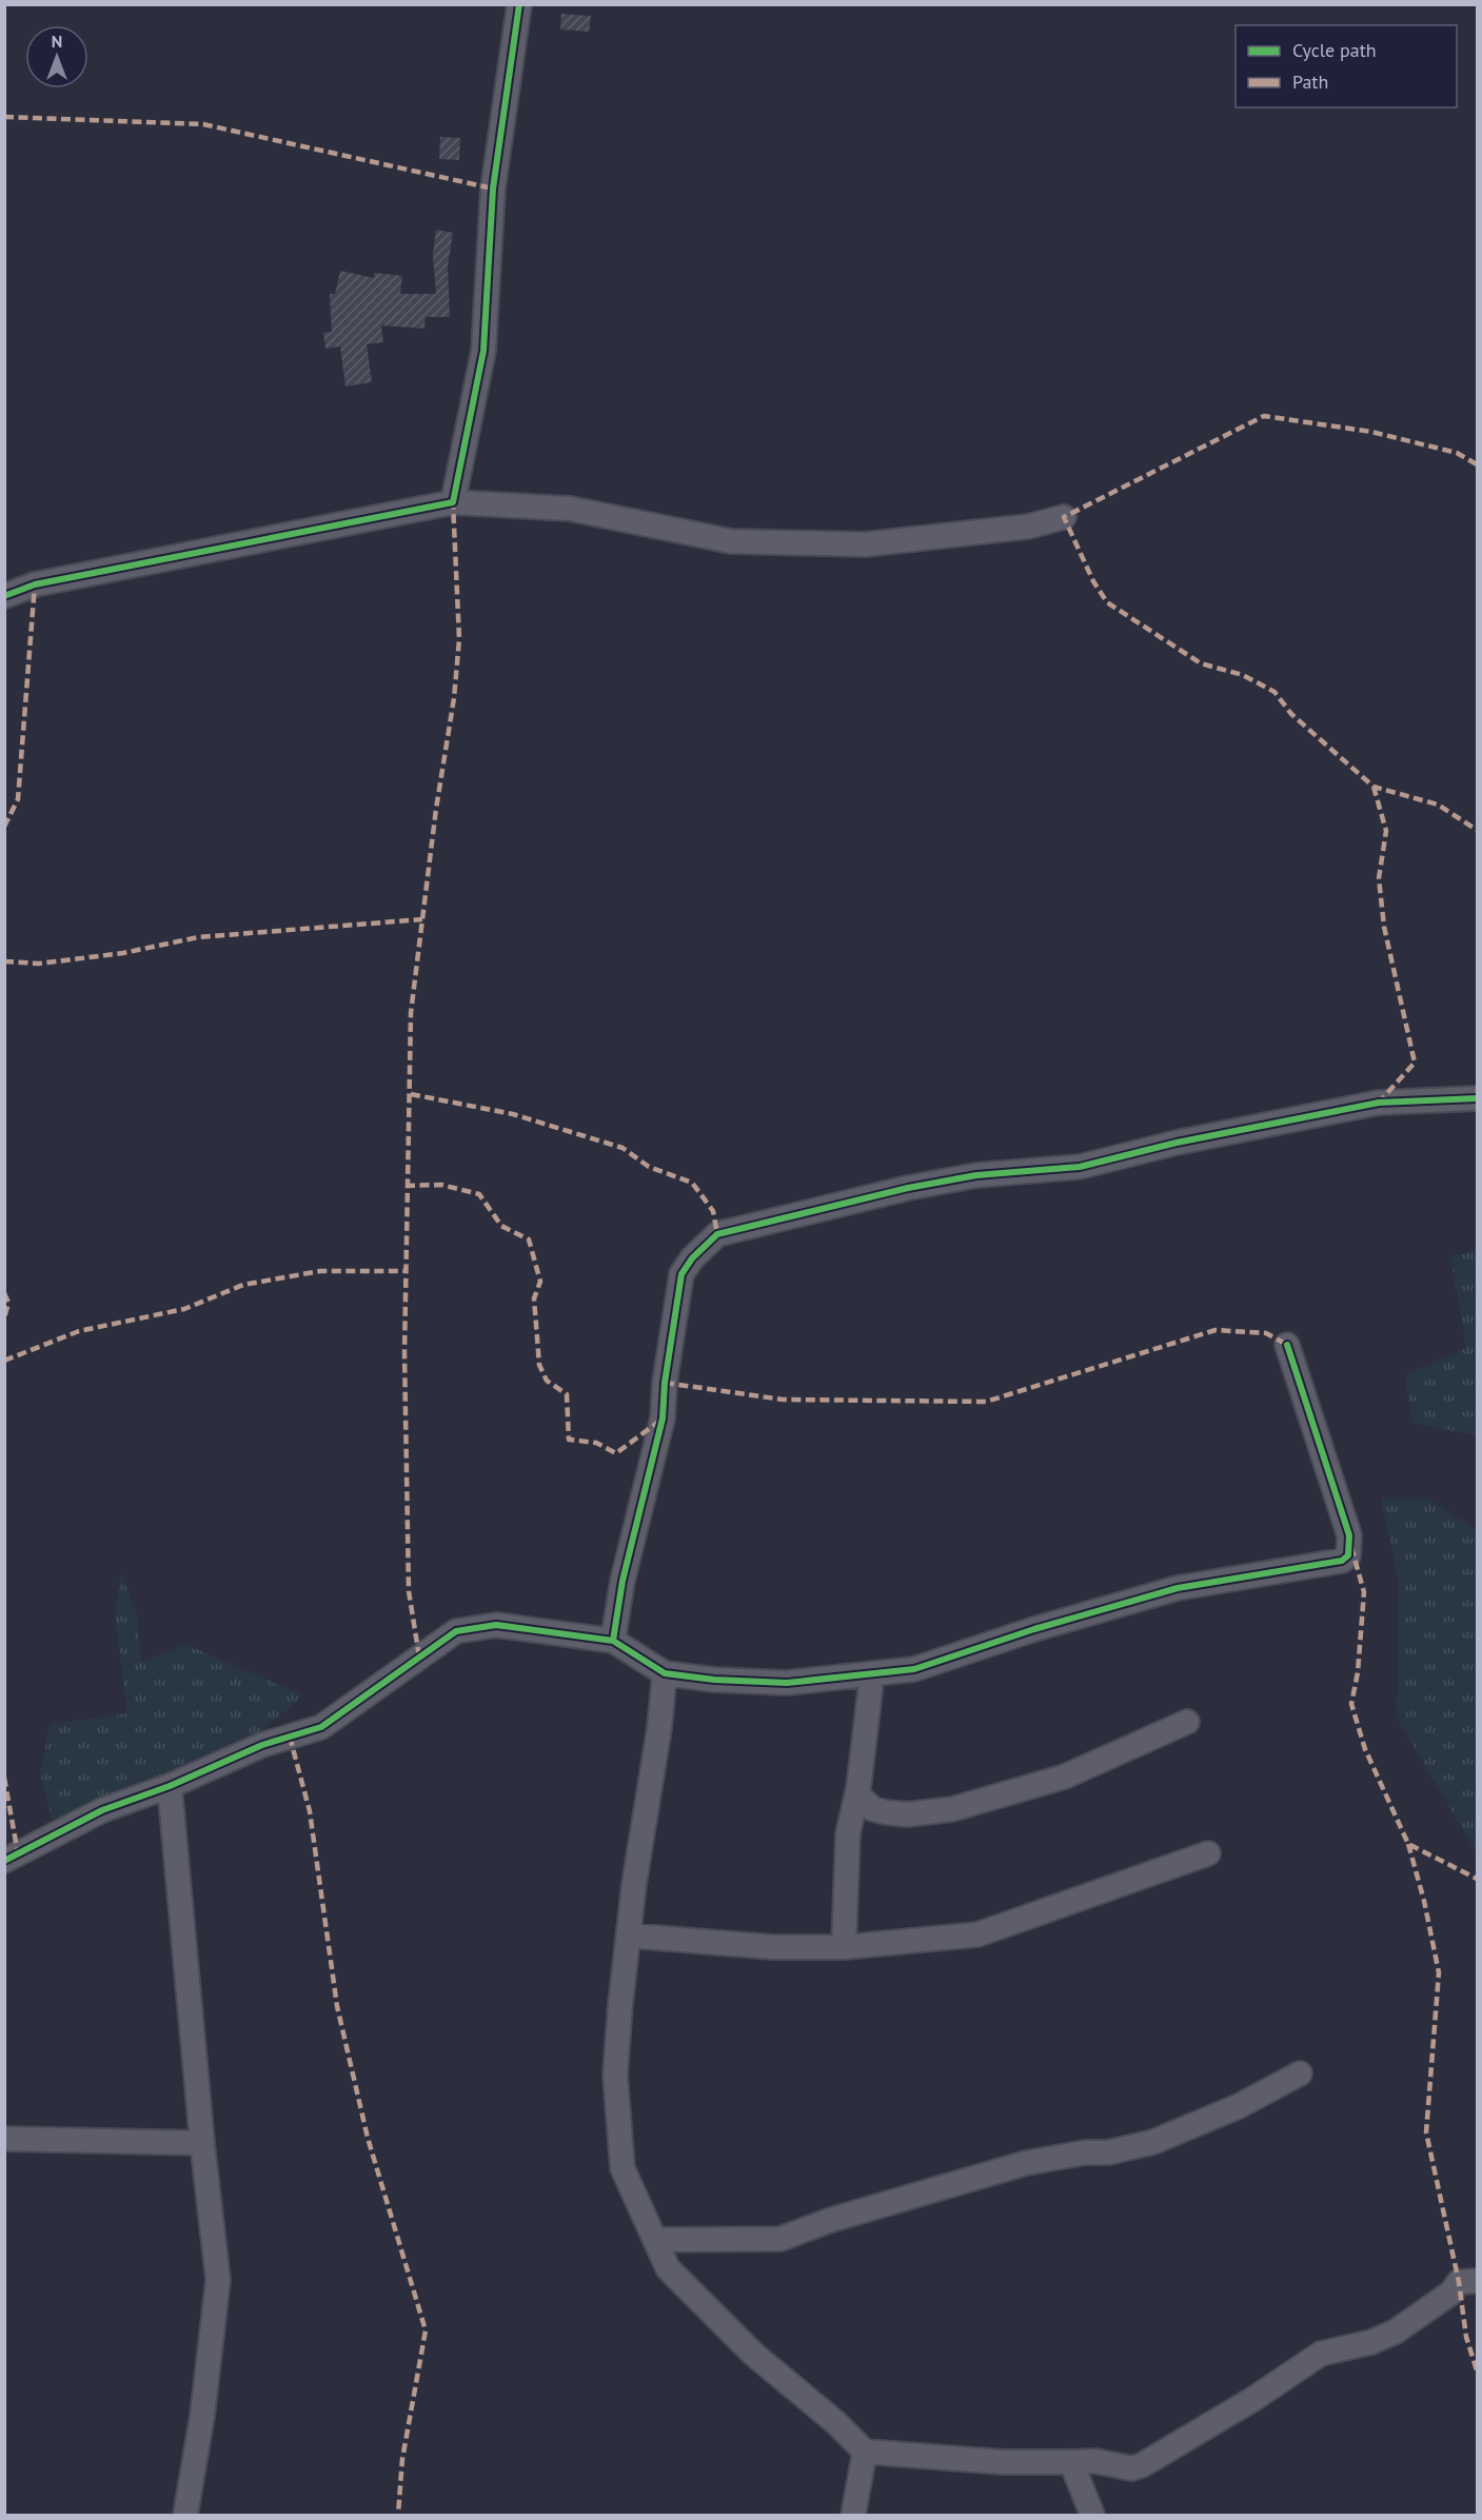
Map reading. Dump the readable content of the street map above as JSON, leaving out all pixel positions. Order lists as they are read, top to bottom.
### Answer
{
  "legend": ["Cycle path", "Path"],
  "north": "top"
}
